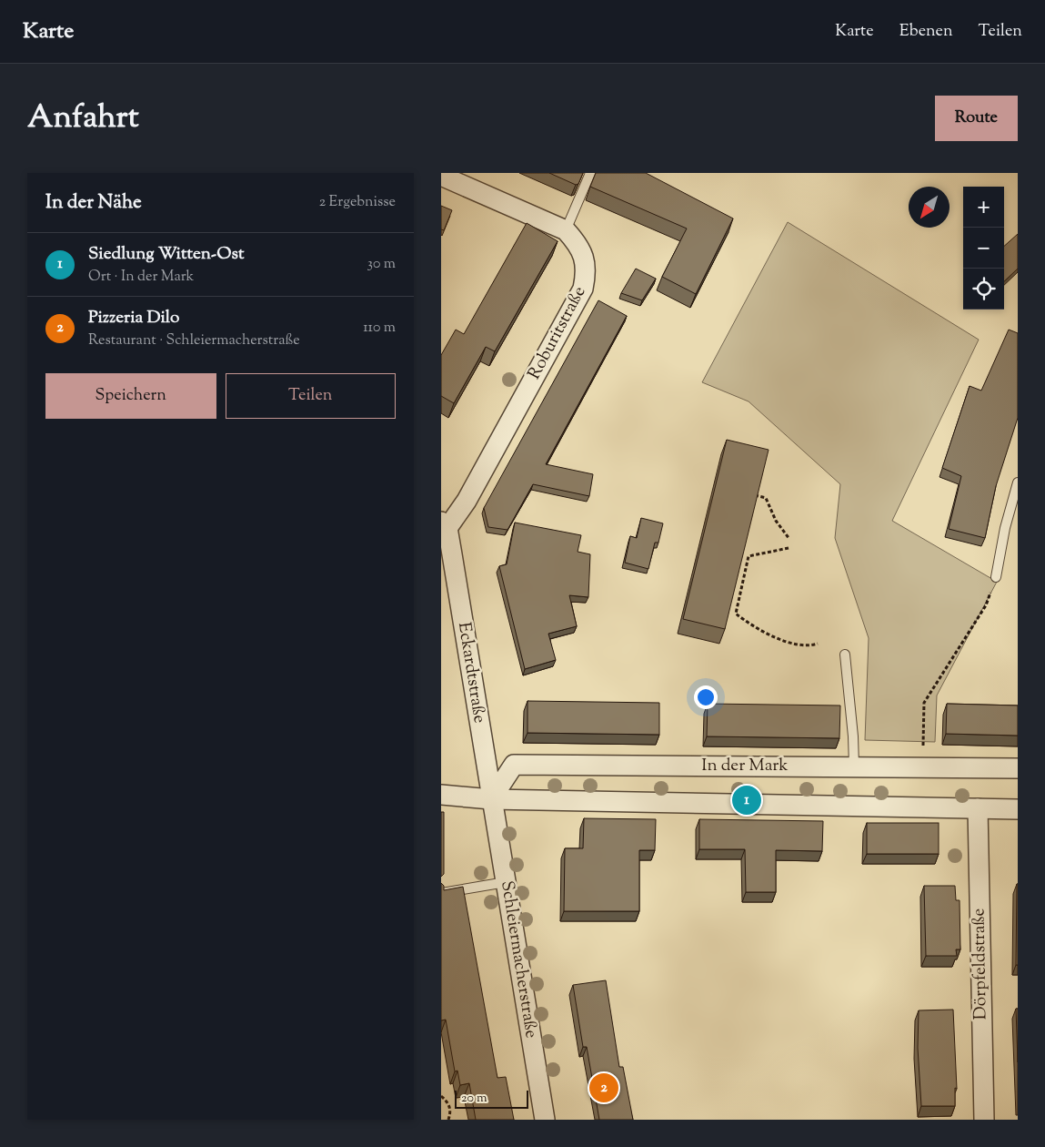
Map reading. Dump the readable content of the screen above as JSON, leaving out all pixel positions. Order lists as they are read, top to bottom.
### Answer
{
  "streets": {
    "street": [
      "Roburitstraße",
      "Eckardtstraße",
      "In der Mark",
      "Schleiermacherstraße",
      "Dörpfeldstraße"
    ]
  },
  "crossings": [
    ["Roburitstraße", "Eckardtstraße"],
    ["Eckardtstraße", "In der Mark"],
    ["Eckardtstraße", "Schleiermacherstraße"],
    ["In der Mark", "Schleiermacherstraße"]
  ],
  "scale_bar": "20 m",
  "north": "bottom left",
  "page": {
    "header": "Karte",
    "nav": ["Karte", "Ebenen", "Teilen"],
    "title": "Anfahrt",
    "buttons": [
      "Route",
      ["Speichern", "Teilen"]
    ],
    "heading": ["In der Nähe", "2 Ergebnisse"],
    "map_buttons": ["+", "−"],
    "list": [
      {
        "mark": "1",
        "name": "Siedlung Witten-Ost",
        "note": "Ort · In der Mark",
        "value": "30 m"
      },
      {
        "mark": "2",
        "name": "Pizzeria Dilo",
        "note": "Restaurant · Schleiermacherstraße",
        "value": "110 m"
      }
    ],
    "pins": ["1", "2"],
    "scale": "20 m"
  }
}
